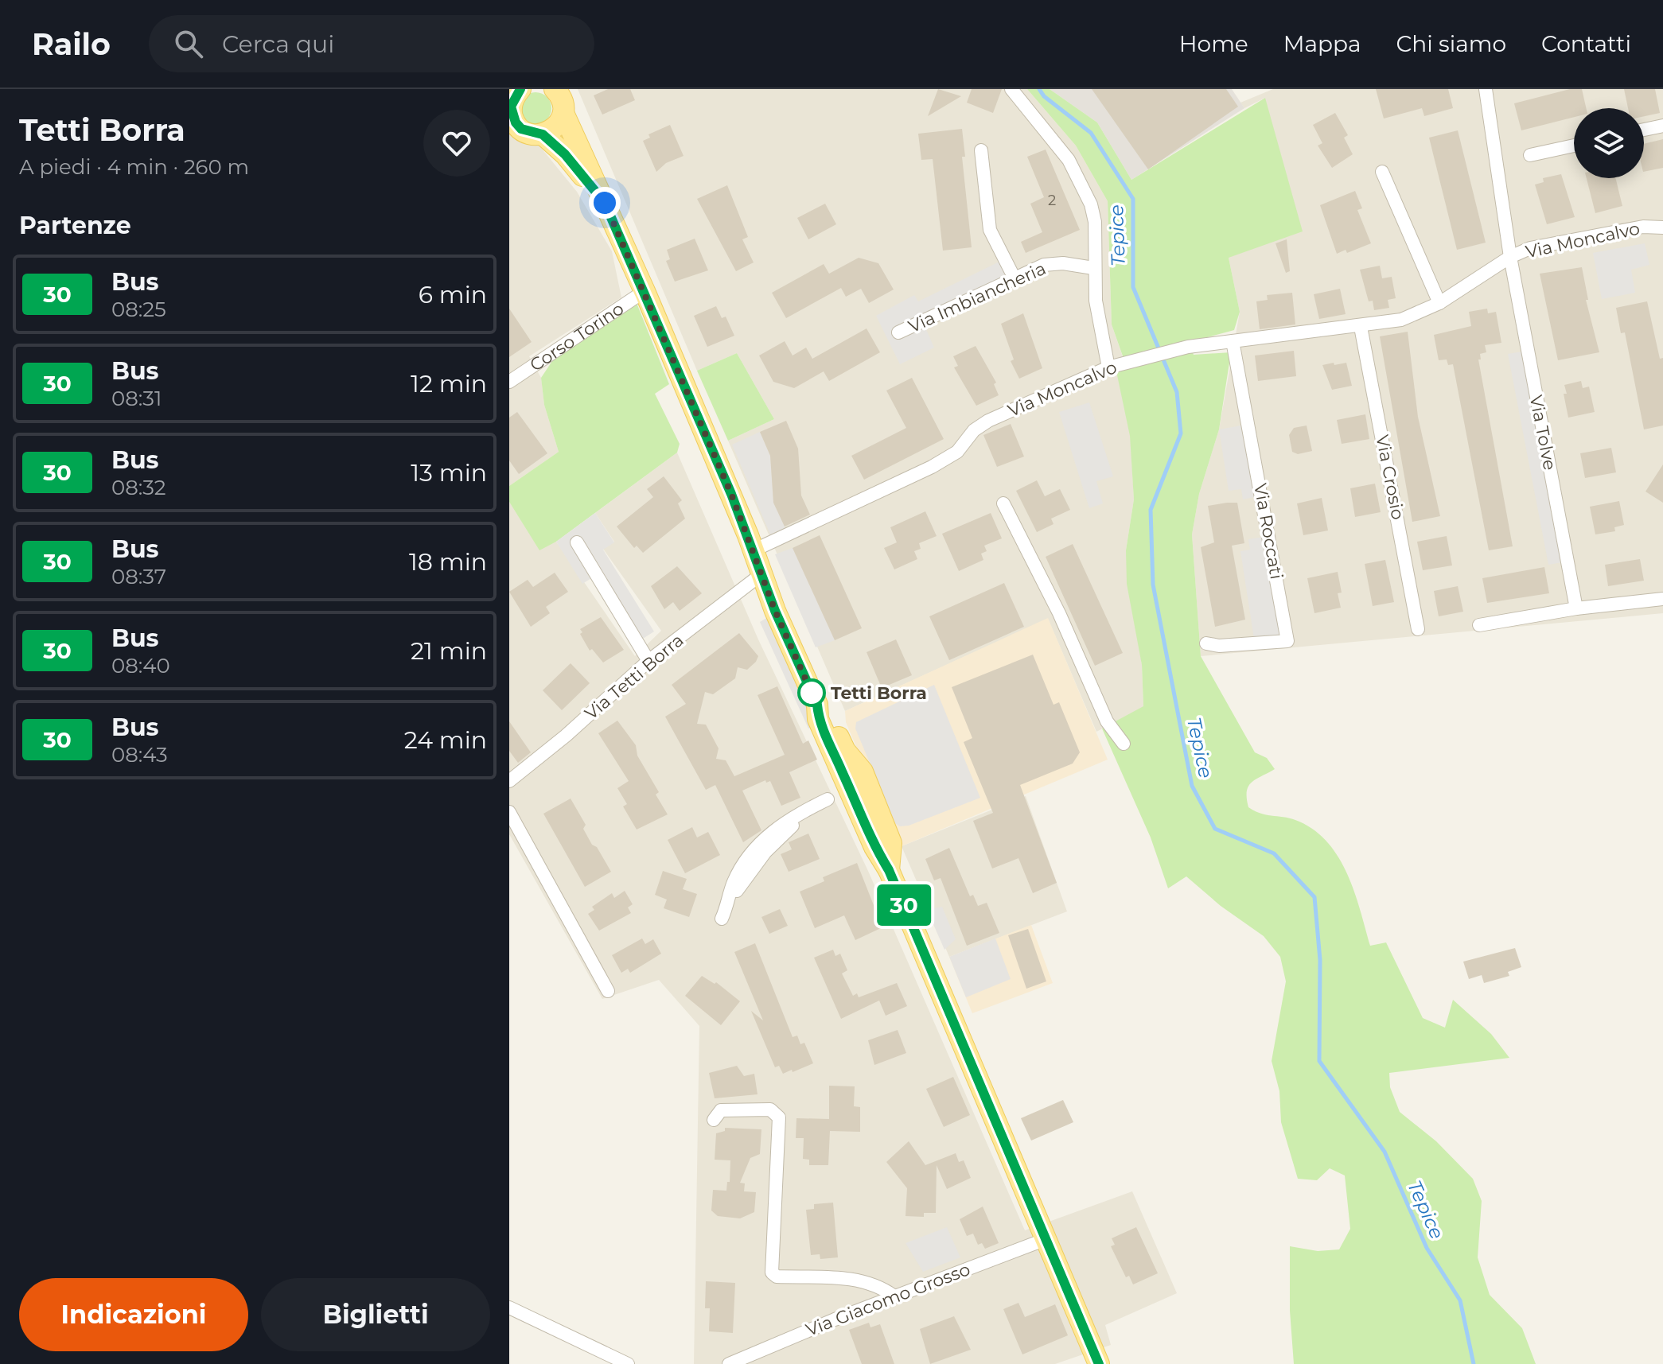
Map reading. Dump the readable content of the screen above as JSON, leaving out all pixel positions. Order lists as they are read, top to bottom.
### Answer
{
  "streets": {
    "main road": ["Corso Torino"],
    "street": [
      "Via Moncalvo",
      "Via Imbiancheria",
      "Via Tolve",
      "Via Crosio",
      "Via Roccati",
      "Via Tetti Borra",
      "Via Giacomo Grosso"
    ]
  },
  "crossings": [
    ["Via Moncalvo", "Corso Torino"],
    ["Via Moncalvo", "Via Tolve"],
    ["Via Moncalvo", "Via Crosio"],
    ["Via Moncalvo", "Via Roccati"],
    ["Corso Torino", "Via Tetti Borra"],
    ["Corso Torino", "Via Giacomo Grosso"]
  ],
  "water": ["Tepice"],
  "places": ["Tetti Borra"],
  "lines": ["bus line 30"],
  "house_numbers": ["2"],
  "page": {
    "header": "Railo",
    "search": "Cerca qui",
    "nav": [
      "Home",
      "Mappa",
      "Chi siamo",
      "Contatti"
    ],
    "heading": [
      ["Tetti Borra", "A piedi · 4 min · 260 m"],
      "Partenze"
    ],
    "on_map": "30",
    "list": [
      {
        "mark": "30",
        "name": "Bus",
        "note": "08:25",
        "value": "6 min"
      },
      {
        "mark": "30",
        "name": "Bus",
        "note": "08:31",
        "value": "12 min"
      },
      {
        "mark": "30",
        "name": "Bus",
        "note": "08:32",
        "value": "13 min"
      },
      {
        "mark": "30",
        "name": "Bus",
        "note": "08:37",
        "value": "18 min"
      },
      {
        "mark": "30",
        "name": "Bus",
        "note": "08:40",
        "value": "21 min"
      },
      {
        "mark": "30",
        "name": "Bus",
        "note": "08:43",
        "value": "24 min"
      }
    ],
    "buttons": ["Indicazioni", "Biglietti"]
  }
}
